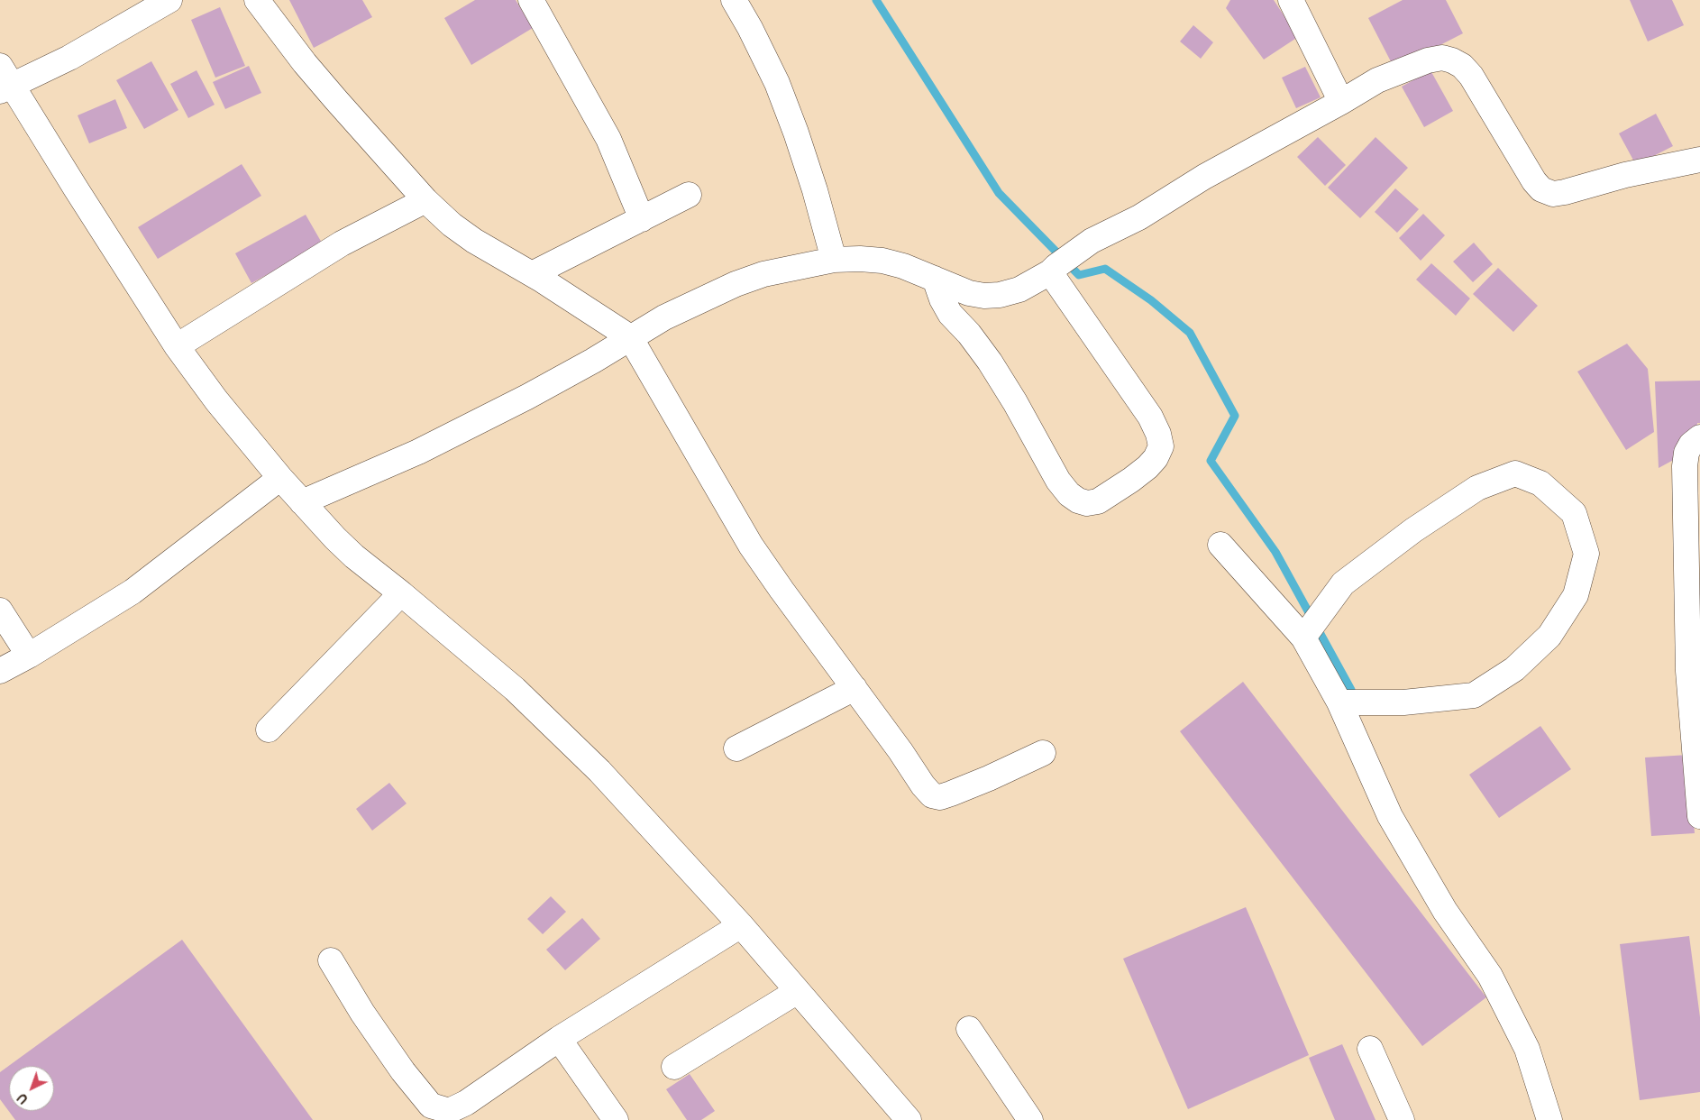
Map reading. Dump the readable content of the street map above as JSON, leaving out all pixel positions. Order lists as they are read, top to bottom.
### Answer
{
  "north": "bottom left"
}
